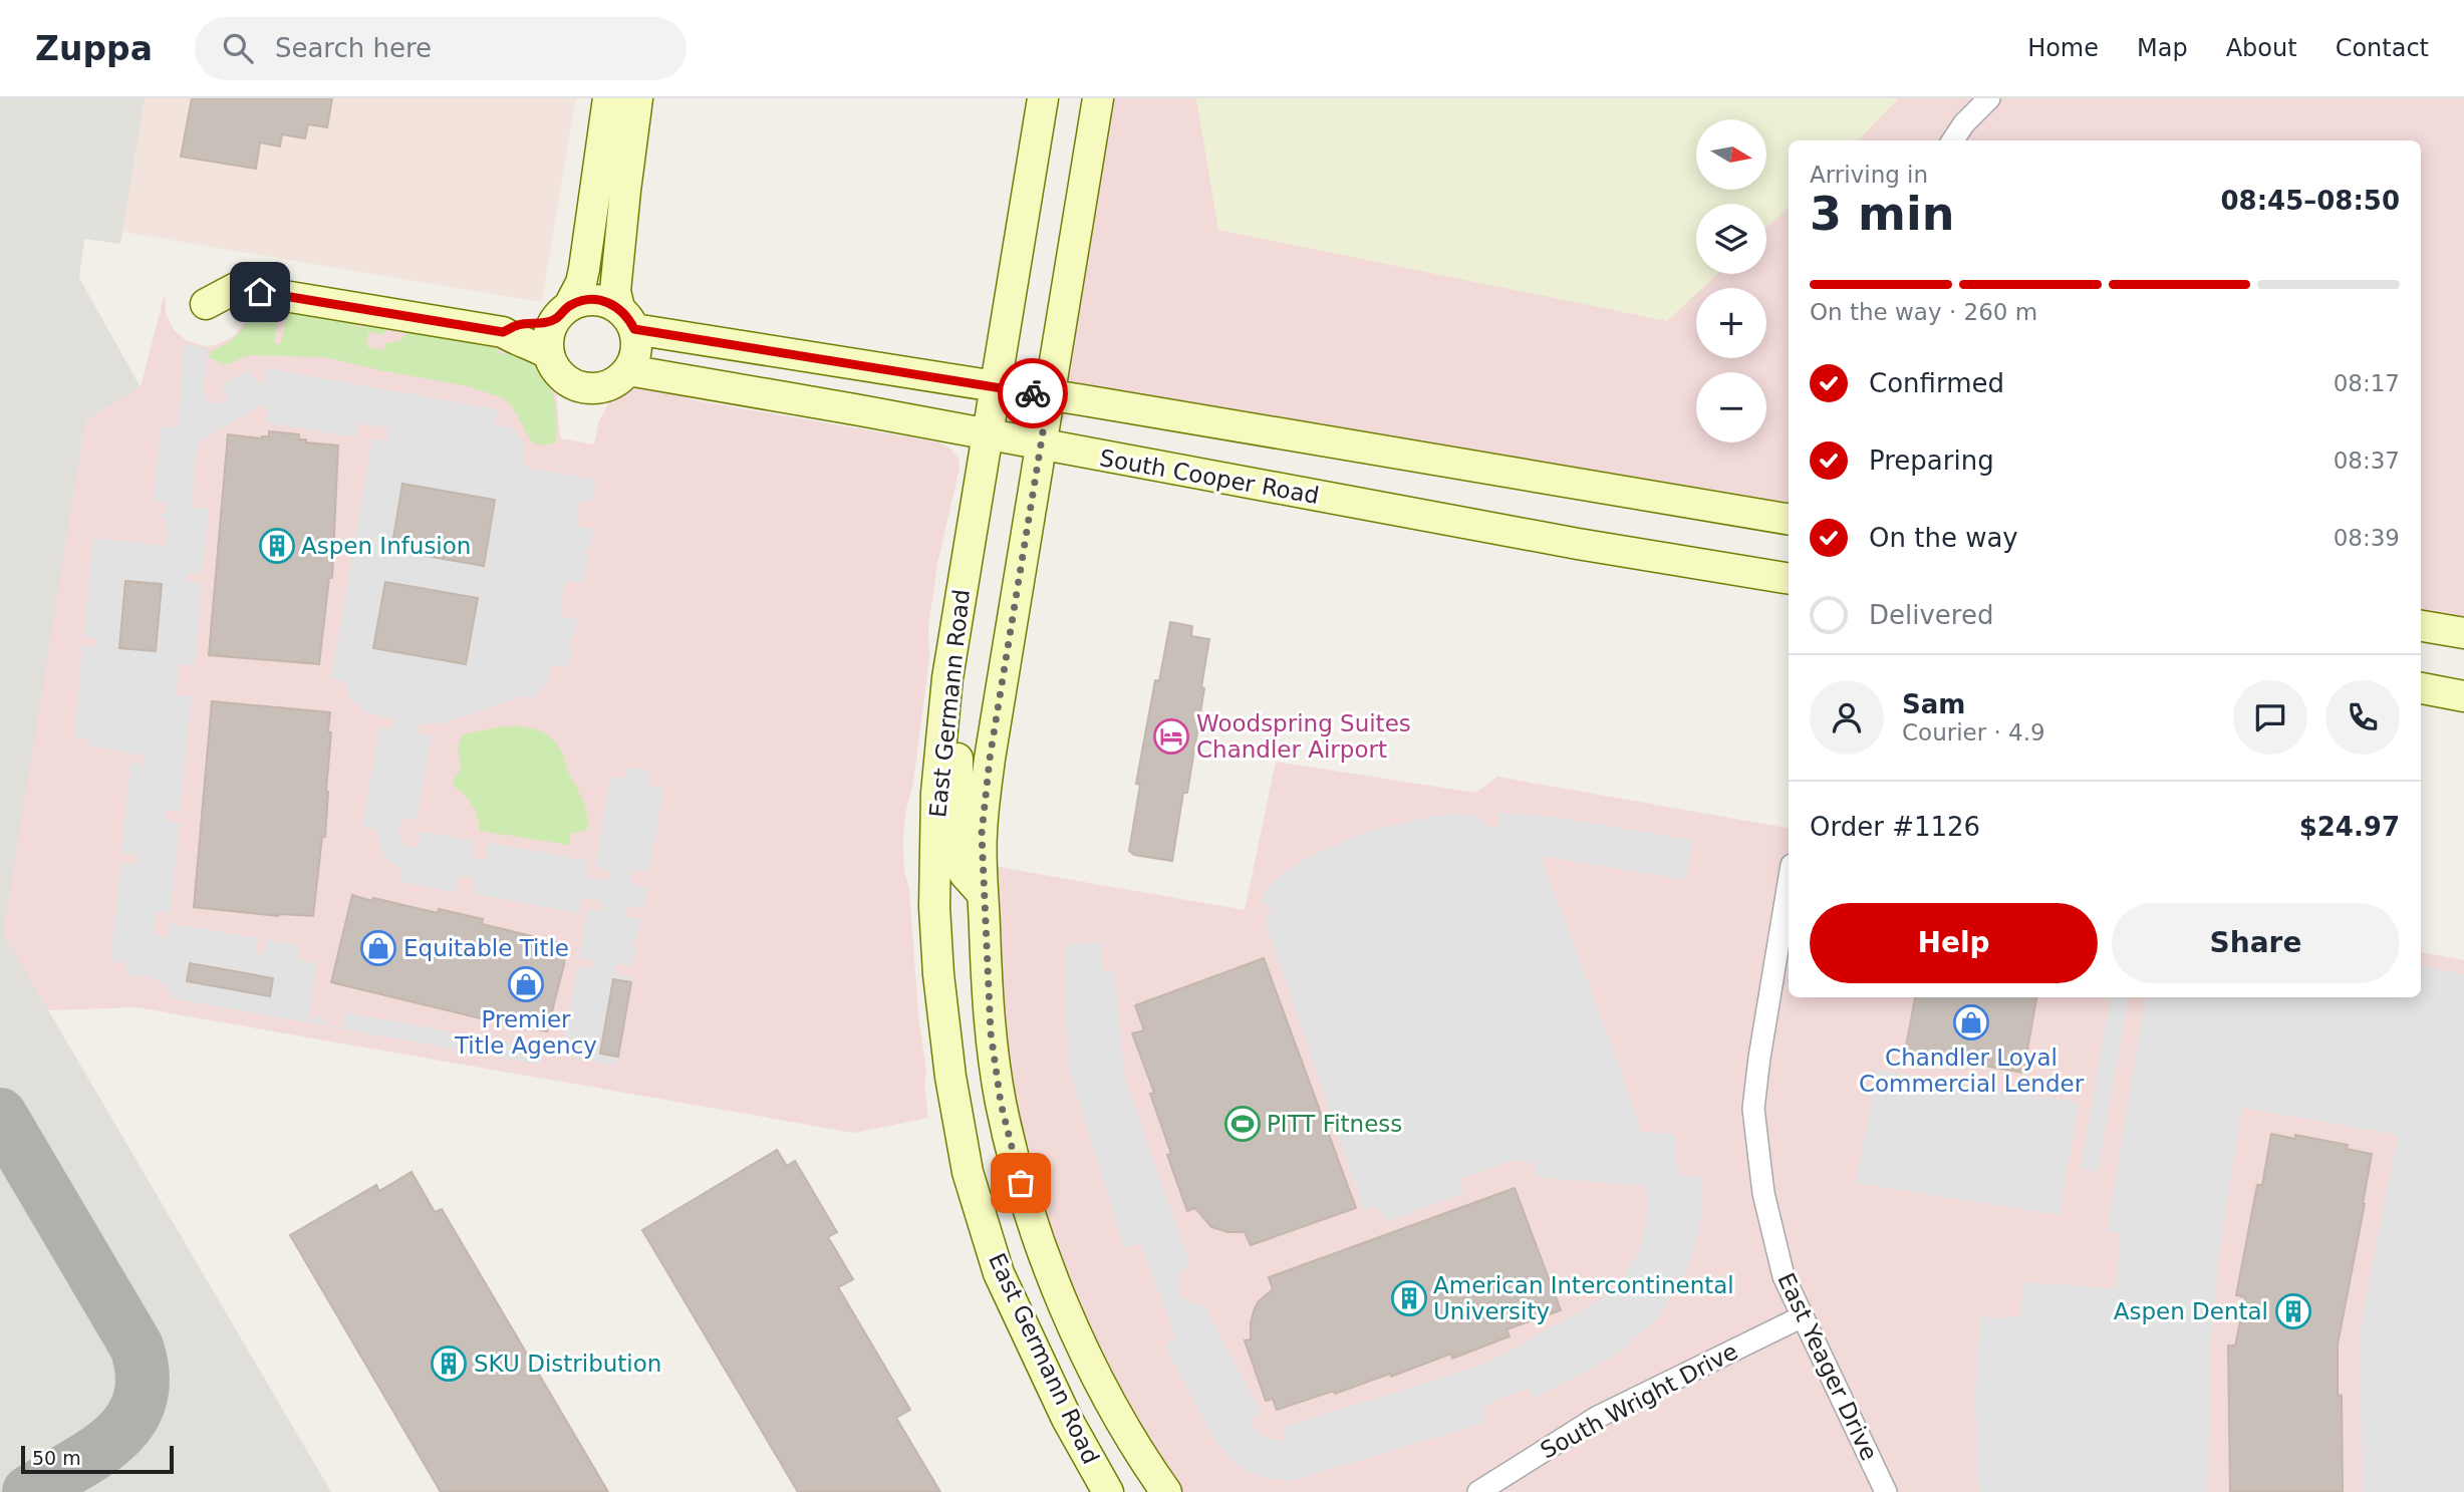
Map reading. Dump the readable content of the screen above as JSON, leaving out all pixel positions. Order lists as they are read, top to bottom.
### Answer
{
  "streets": {
    "main road": ["South Cooper Road", "East Germann Road"],
    "street": ["East Yeager Drive", "South Wright Drive"]
  },
  "crossings": [
    ["South Cooper Road", "East Germann Road"],
    ["East Yeager Drive", "South Wright Drive"]
  ],
  "places": {
    "building": [
      "Aspen Infusion",
      "American Intercontinental University",
      "Aspen Dental",
      "SKU Distribution"
    ],
    "hotel": ["Woodspring Suites Chandler Airport"],
    "shop": ["Equitable Title", "Premier Title Agency", "Chandler Loyal Commercial Lender"],
    "sports": ["PITT Fitness"]
  },
  "scale_bar": "50 m",
  "north": "right",
  "page": {
    "header": "Zuppa",
    "search": "Search here",
    "nav": [
      "Home",
      "Map",
      "About",
      "Contact"
    ],
    "map_buttons": ["+", "−"],
    "heading": ["3 min", "Arriving in", "08:45–08:50"],
    "panel": [
      "Sam",
      "Courier · 4.9",
      "Order #1126",
      "$24.97"
    ],
    "bar": "On the way · 260 m",
    "list": [
      ["Confirmed", "08:17"],
      ["Preparing", "08:37"],
      ["On the way", "08:39"],
      "Delivered"
    ],
    "buttons": ["Help", "Share"],
    "scale": "50 m"
  }
}
